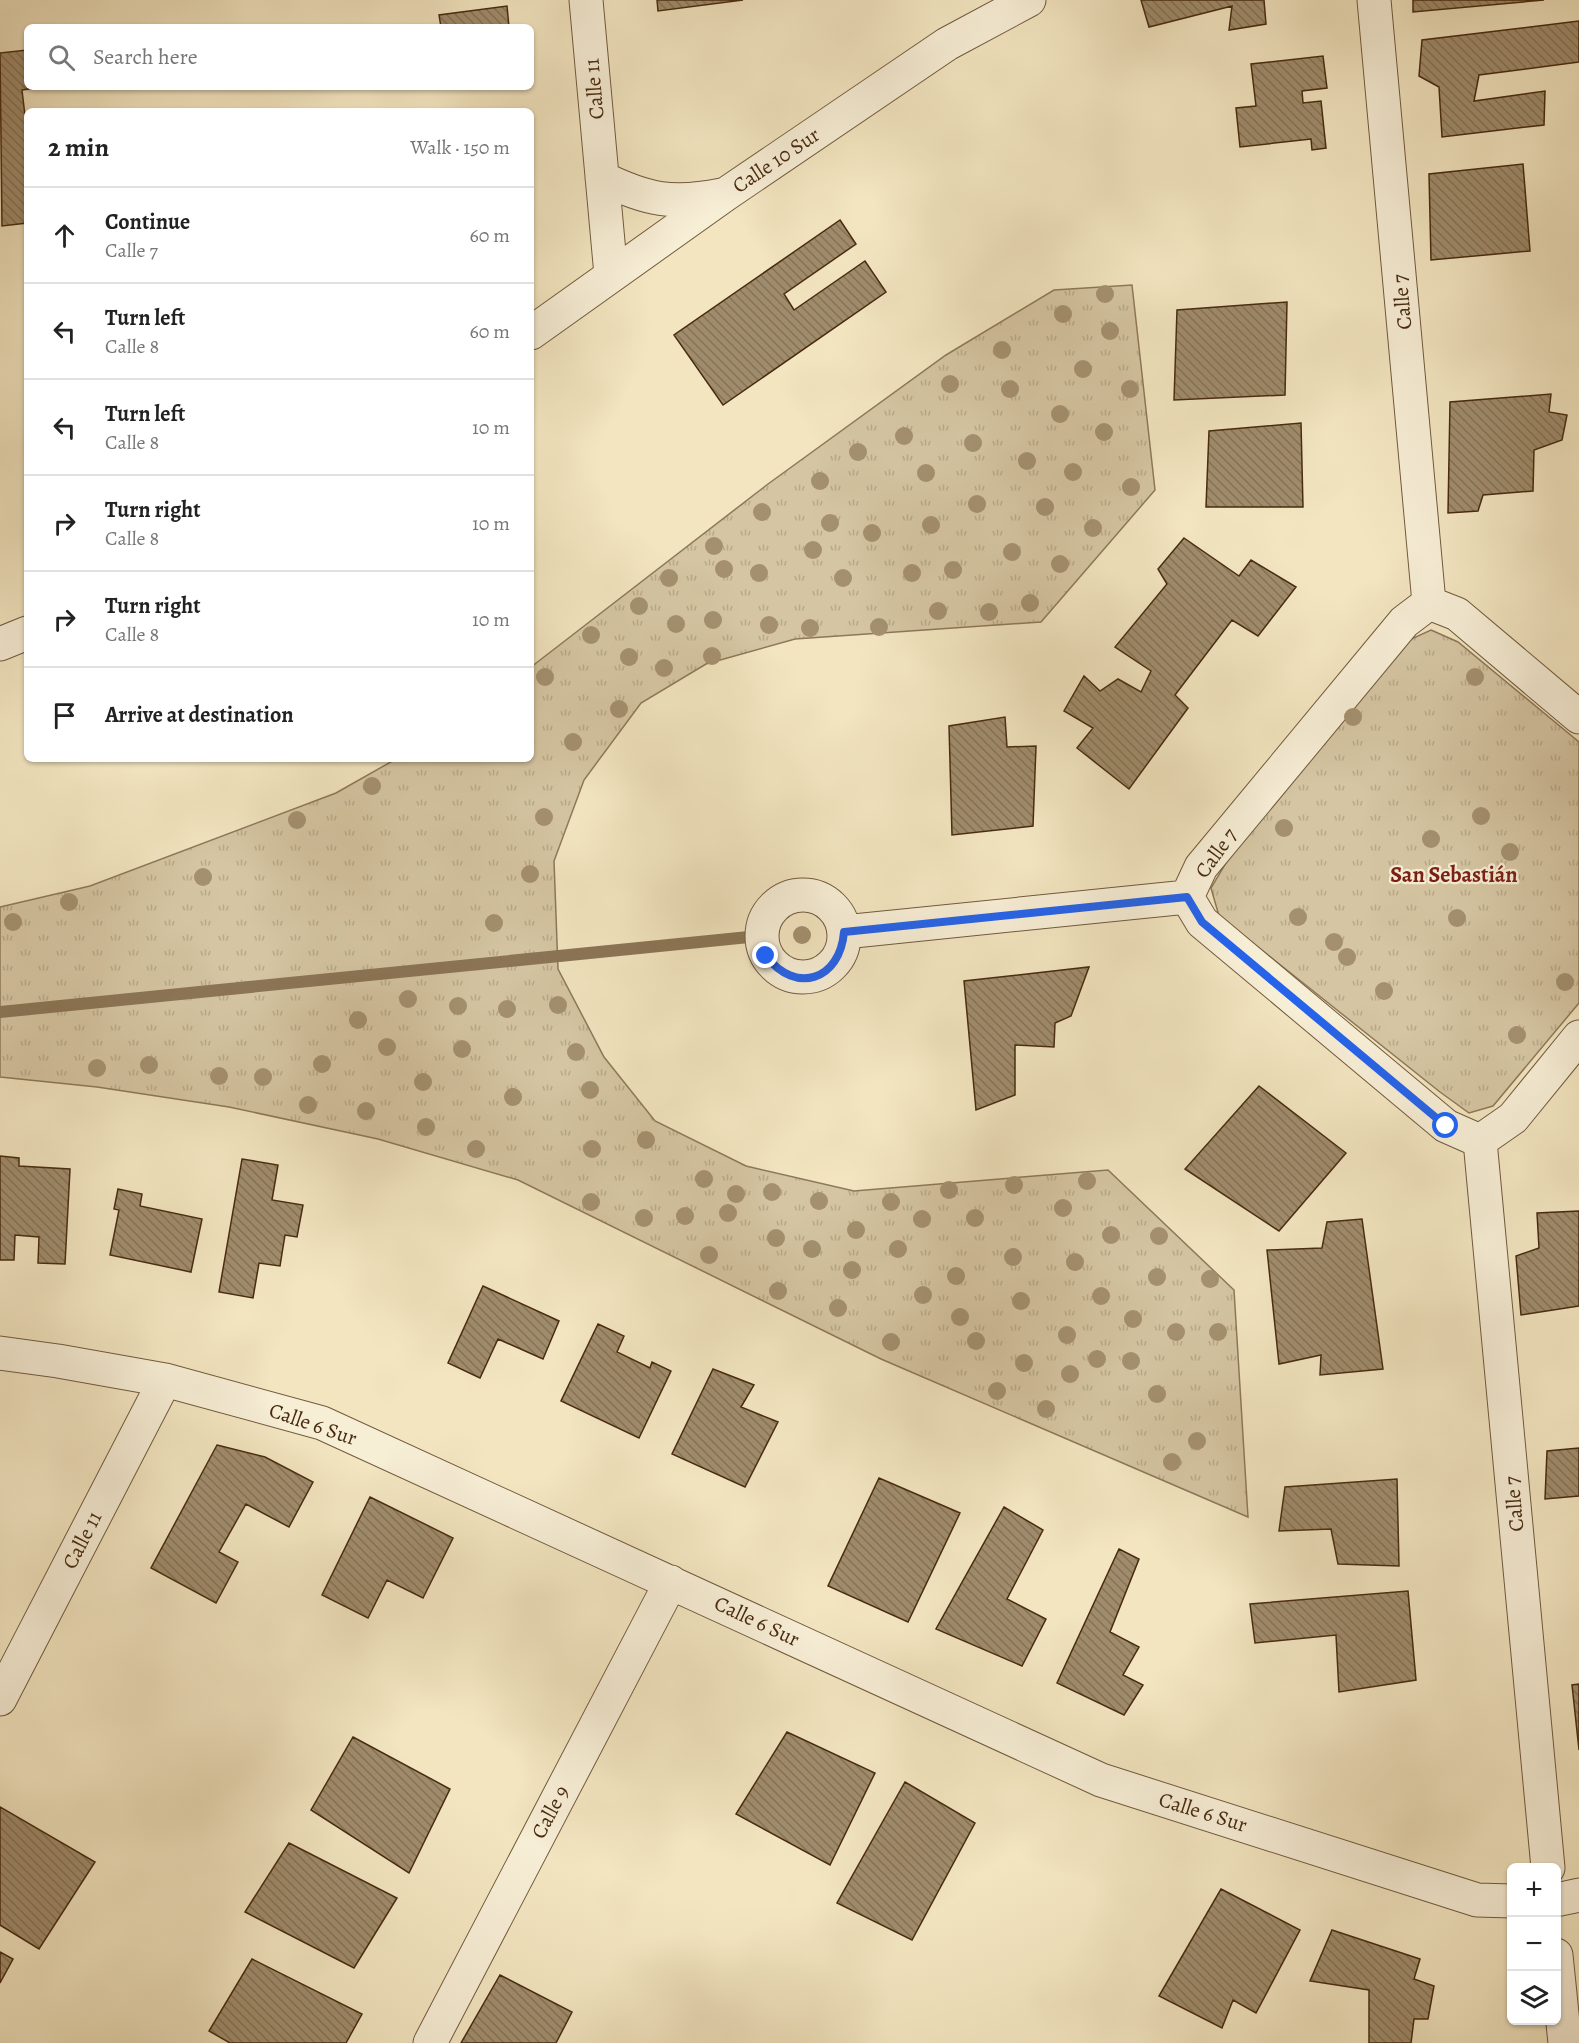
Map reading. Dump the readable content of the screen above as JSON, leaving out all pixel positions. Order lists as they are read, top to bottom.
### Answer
{
  "streets": {
    "street": [
      "Calle 11",
      "Calle 10 Sur",
      "Calle 7",
      "Calle 6 Sur",
      "Calle 9"
    ]
  },
  "crossings": [
    ["Calle 11", "Calle 10 Sur"],
    ["Calle 11", "Calle 6 Sur"],
    ["Calle 6 Sur", "Calle 9"]
  ],
  "districts": ["San Sebastián"],
  "page": {
    "search": "Search here",
    "heading": ["2 min", "Walk · 150 m"],
    "list": [
      ["Continue", "Calle 7", "60 m"],
      ["Turn left", "Calle 8", "60 m"],
      ["Turn left", "Calle 8", "10 m"],
      ["Turn right", "Calle 8", "10 m"],
      ["Turn right", "Calle 8", "10 m"],
      "Arrive at destination"
    ],
    "map_buttons": ["+", "−"]
  }
}
